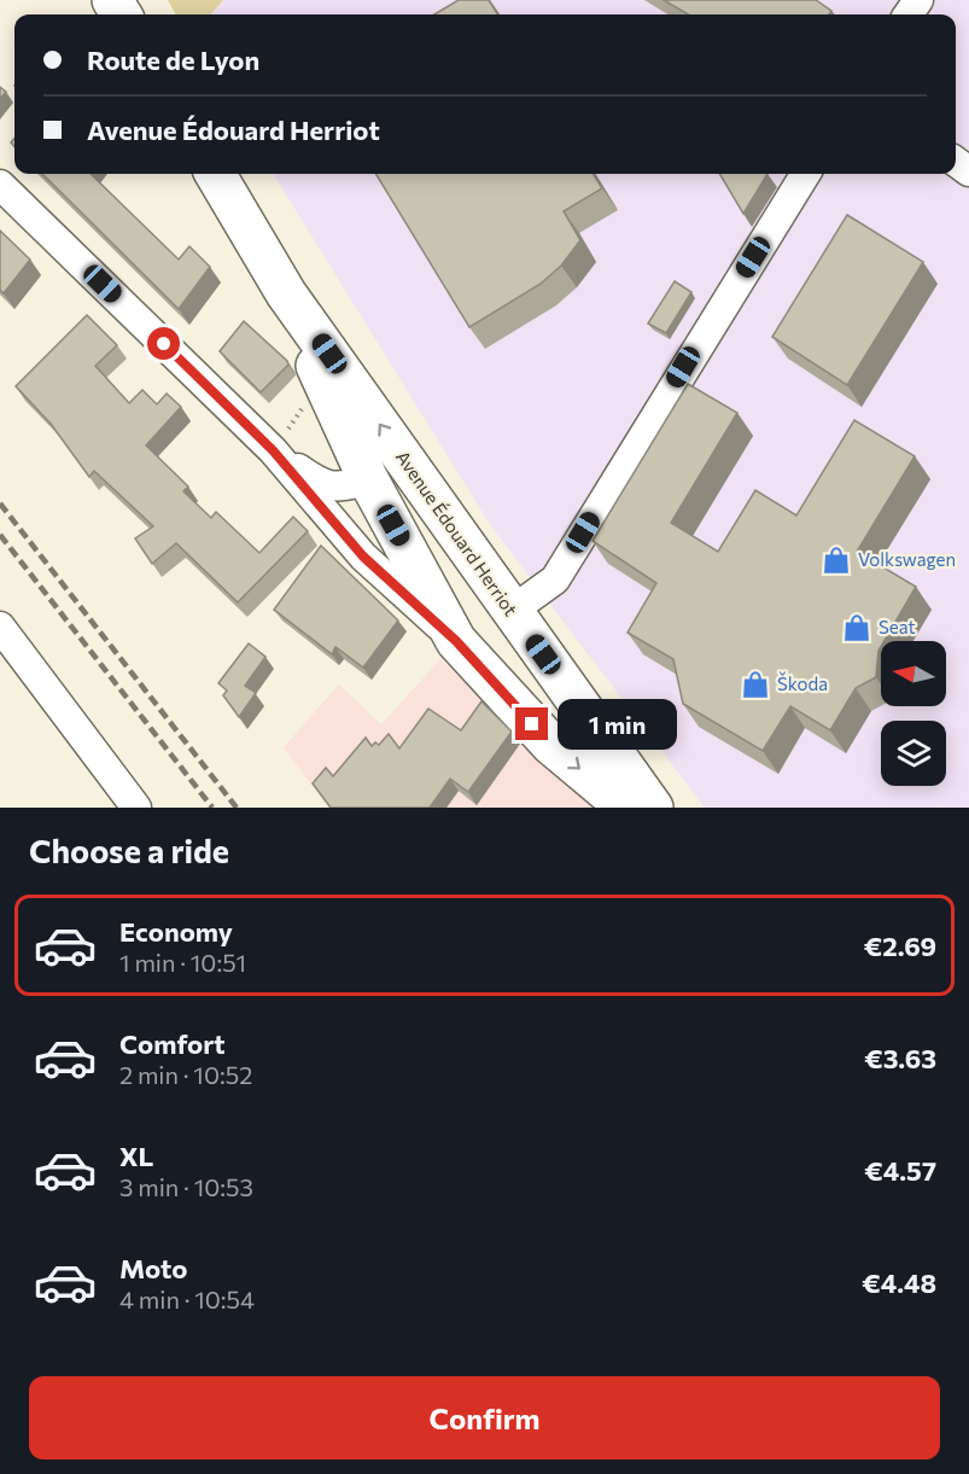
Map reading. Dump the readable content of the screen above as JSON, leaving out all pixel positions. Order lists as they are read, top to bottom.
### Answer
{
  "streets": {
    "main road": ["Avenue Édouard Herriot"]
  },
  "places": {
    "shop": ["Volkswagen", "Seat", "Škoda"]
  },
  "north": "left",
  "page": {
    "banner": ["Route de Lyon", "Avenue Édouard Herriot"],
    "bubble": "1 min",
    "heading": "Choose a ride",
    "list": [
      {
        "name": "Economy",
        "note": "1 min · 10:51",
        "value": "€2.69"
      },
      {
        "name": "Comfort",
        "note": "2 min · 10:52",
        "value": "€3.63"
      },
      {
        "name": "XL",
        "note": "3 min · 10:53",
        "value": "€4.57"
      },
      {
        "name": "Moto",
        "note": "4 min · 10:54",
        "value": "€4.48"
      }
    ],
    "buttons": "Confirm"
  }
}
